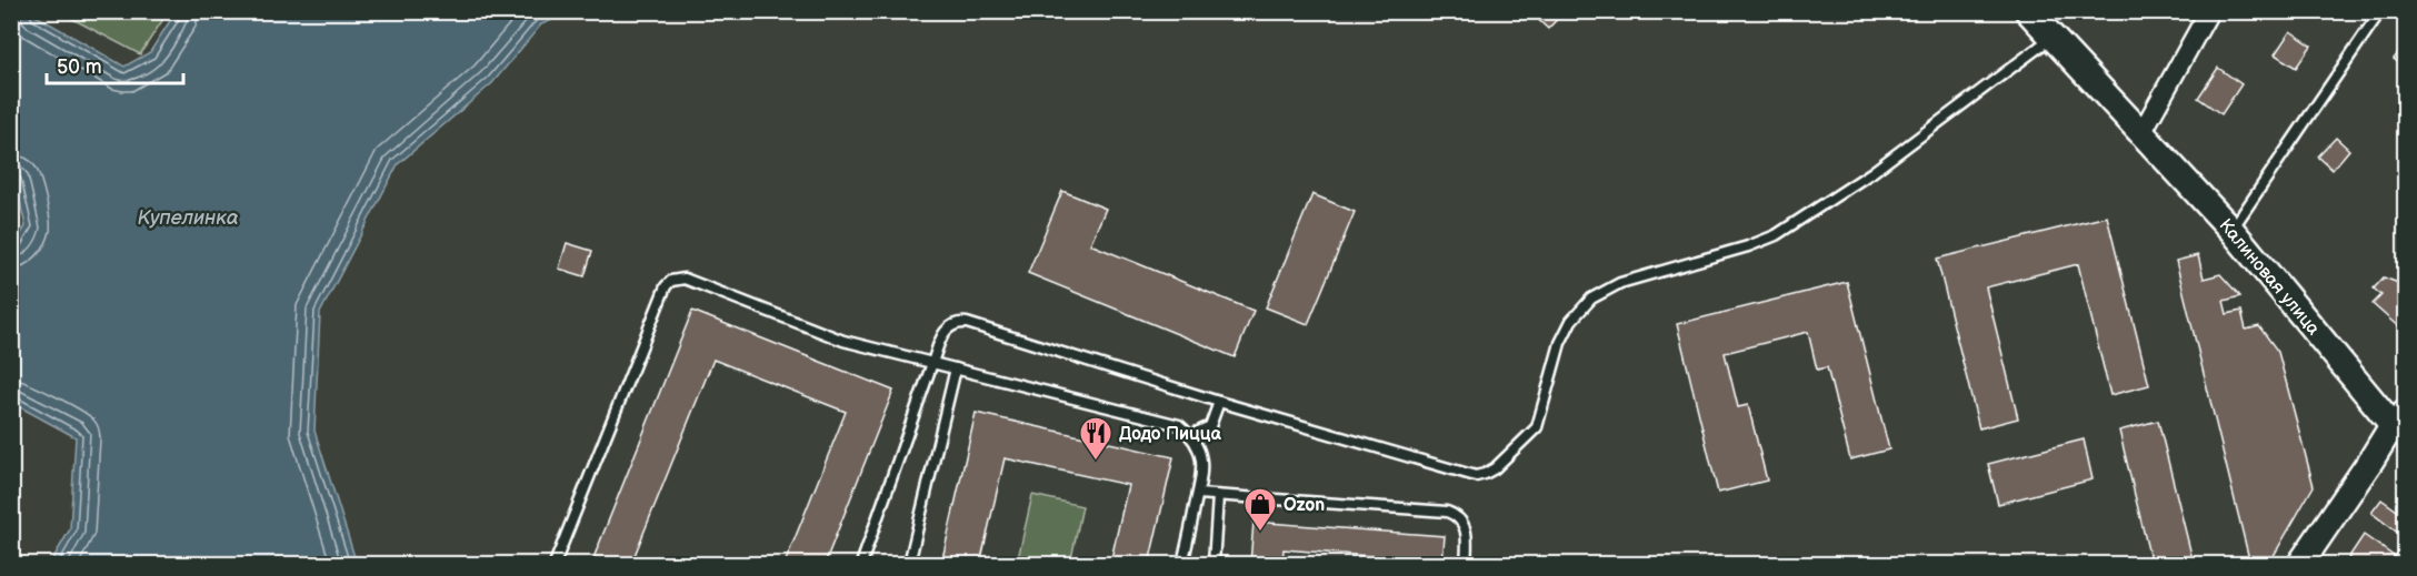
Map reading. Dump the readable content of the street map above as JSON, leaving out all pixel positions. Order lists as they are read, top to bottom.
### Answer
{
  "streets": {
    "street": ["Калиновая улица"]
  },
  "water": ["Купелинка"],
  "places": {
    "restaurant": ["Додо Пицца"],
    "shop": ["Ozon"]
  },
  "scale_bar": "50 m"
}
